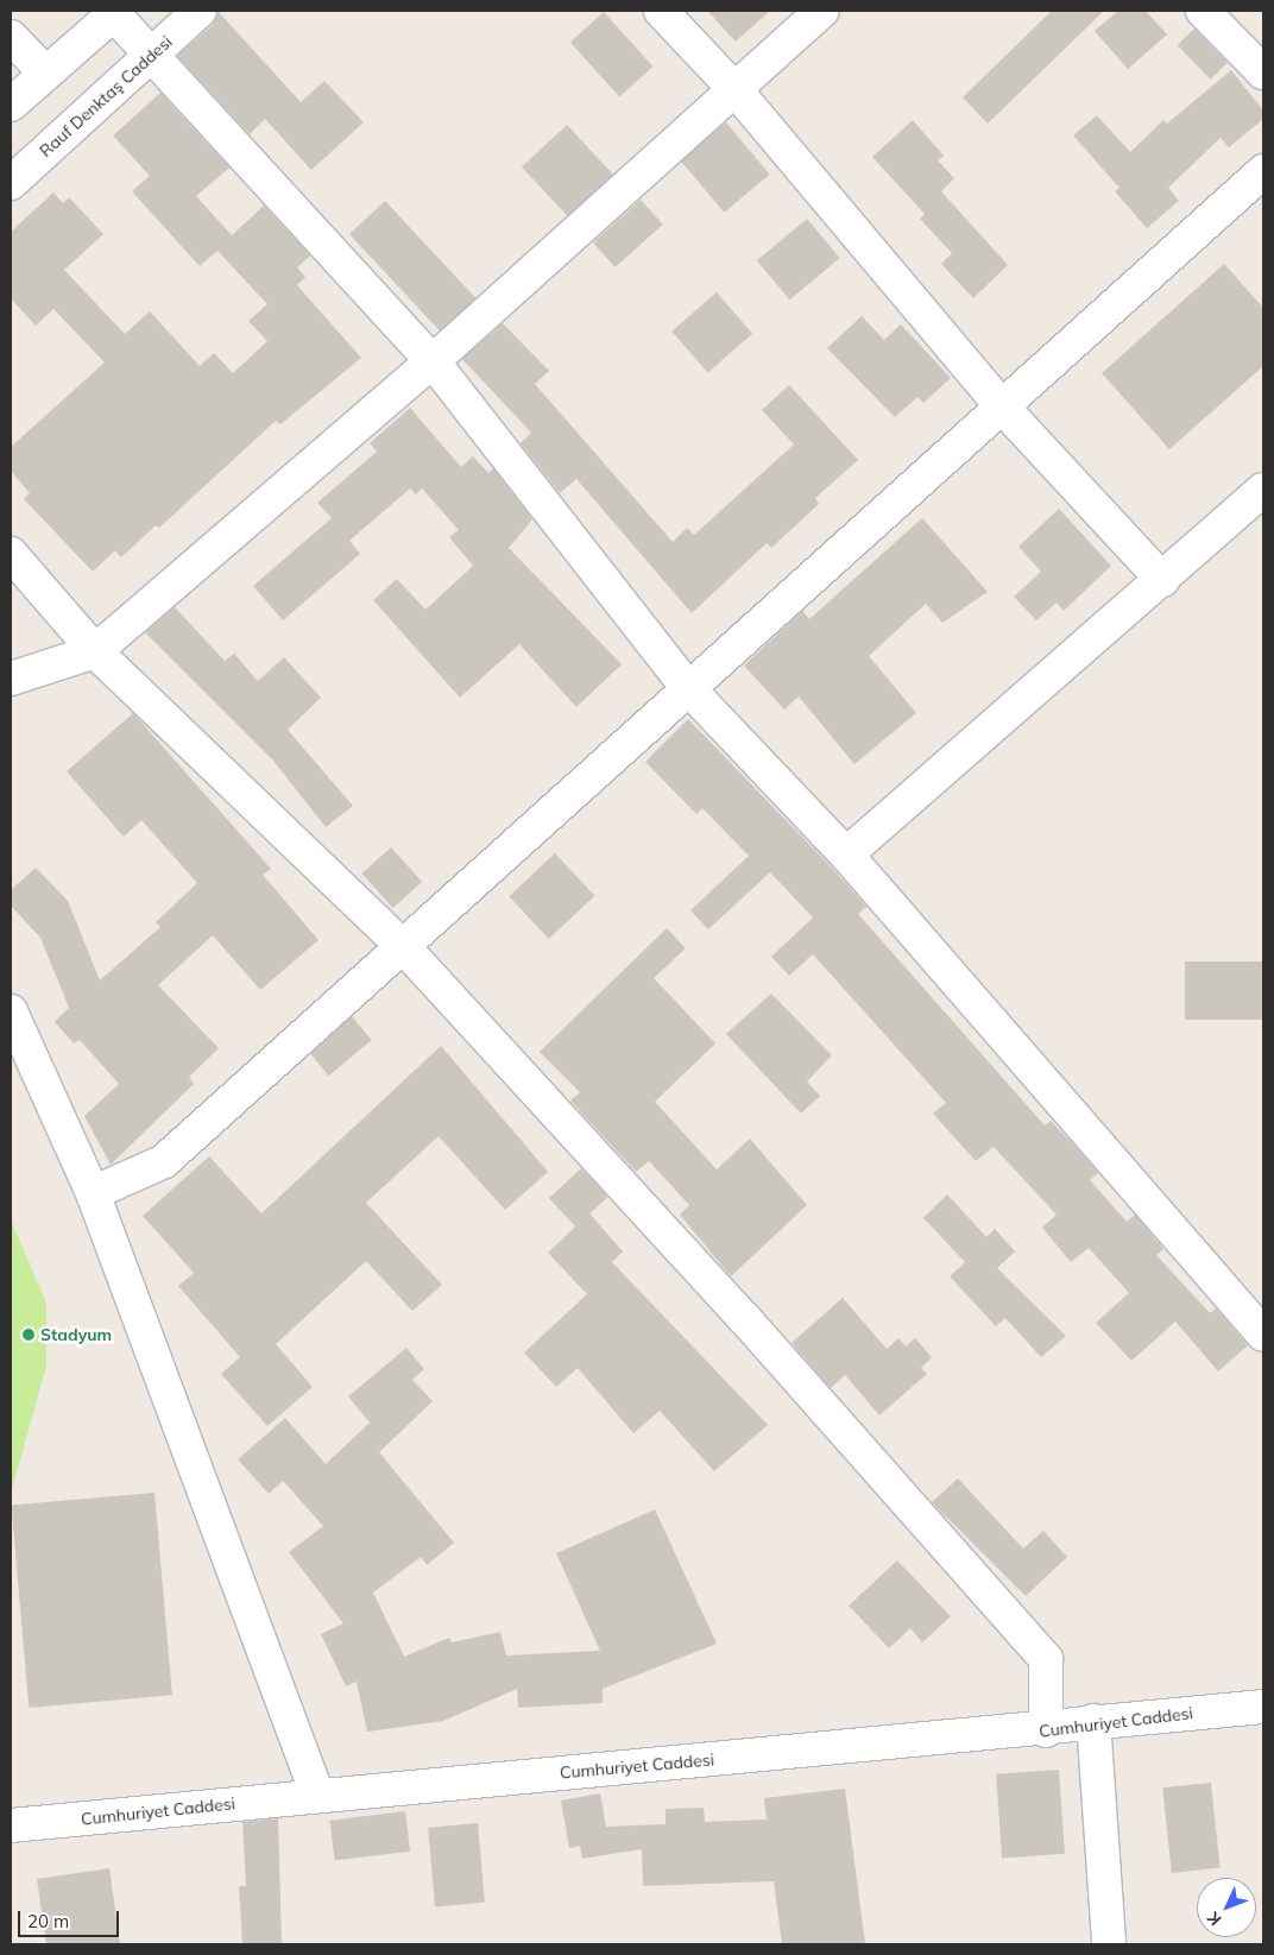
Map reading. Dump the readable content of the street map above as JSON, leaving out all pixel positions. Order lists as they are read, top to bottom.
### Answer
{
  "streets": {
    "street": ["Rauf Denktaş Caddesi", "Cumhuriyet Caddesi"]
  },
  "places": ["Stadyum"],
  "scale_bar": "20 m",
  "north": "bottom left"
}
